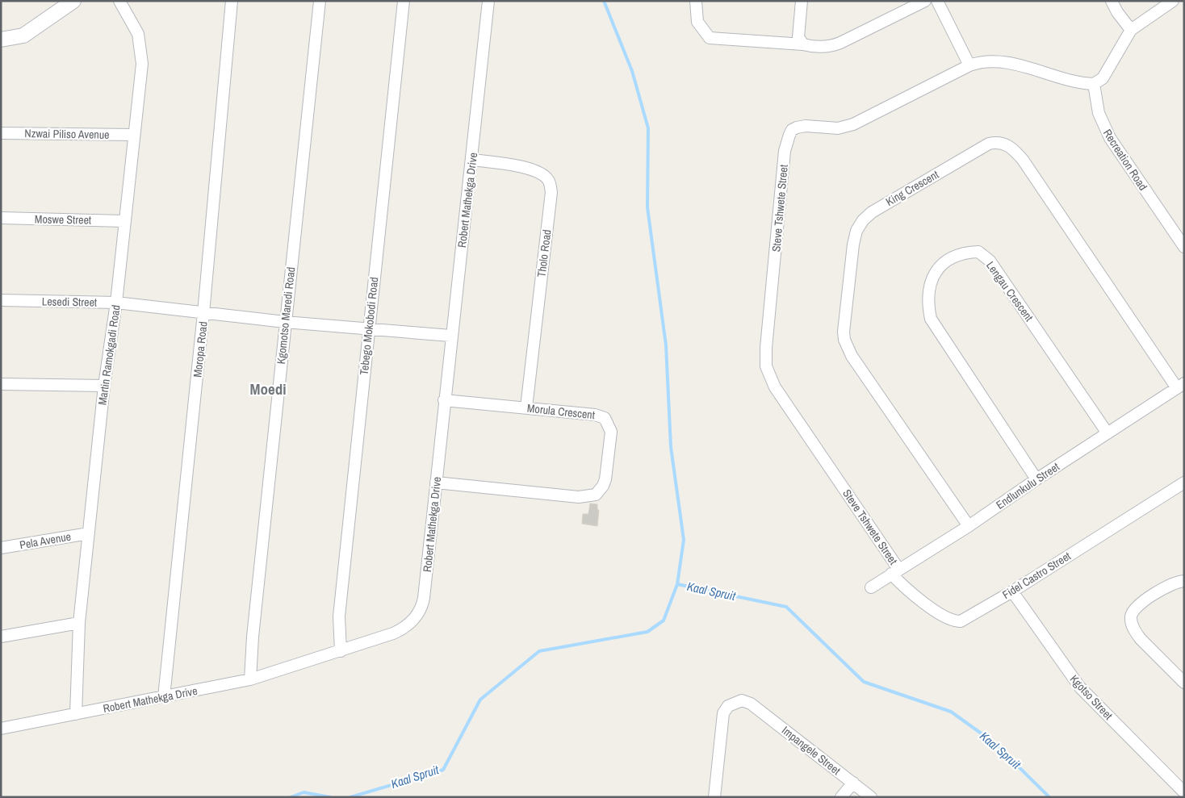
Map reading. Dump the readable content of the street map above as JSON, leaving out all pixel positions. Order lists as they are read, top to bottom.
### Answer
{
  "streets": {
    "street": [
      "Nzwai Piliso Avenue",
      "Recreation Road",
      "King Crescent",
      "Robert Mathekga Drive",
      "Steve Tshwete Street",
      "Moswe Street",
      "Tholo Road",
      "Lengau Crescent",
      "Lesedi Street",
      "Kgomotso Maredi Road",
      "Tebego Mokobodi Road",
      "Moropa Road",
      "Martin Ramokgadi Road",
      "Morula Crescent",
      "Endlunkulu Street",
      "Pela Avenue",
      "Fidel Castro Street",
      "Kgotso Street",
      "Impangele Street"
    ]
  },
  "crossings": [
    ["Nzwai Piliso Avenue", "Martin Ramokgadi Road"],
    ["Recreation Road", "Steve Tshwete Street"],
    ["King Crescent", "Endlunkulu Street"],
    ["Robert Mathekga Drive", "Tholo Road"],
    ["Robert Mathekga Drive", "Lesedi Street"],
    ["Robert Mathekga Drive", "Kgomotso Maredi Road"],
    ["Robert Mathekga Drive", "Tebego Mokobodi Road"],
    ["Robert Mathekga Drive", "Moropa Road"],
    ["Robert Mathekga Drive", "Martin Ramokgadi Road"],
    ["Robert Mathekga Drive", "Morula Crescent"],
    ["Steve Tshwete Street", "Endlunkulu Street"],
    ["Steve Tshwete Street", "Fidel Castro Street"],
    ["Moswe Street", "Martin Ramokgadi Road"],
    ["Tholo Road", "Morula Crescent"],
    ["Lengau Crescent", "Endlunkulu Street"],
    ["Lesedi Street", "Kgomotso Maredi Road"],
    ["Lesedi Street", "Tebego Mokobodi Road"],
    ["Lesedi Street", "Moropa Road"],
    ["Lesedi Street", "Martin Ramokgadi Road"],
    ["Martin Ramokgadi Road", "Pela Avenue"],
    ["Endlunkulu Street", "Fidel Castro Street"],
    ["Fidel Castro Street", "Kgotso Street"]
  ],
  "districts": ["Moedi"],
  "water": ["Kaal Spruit"]
}
